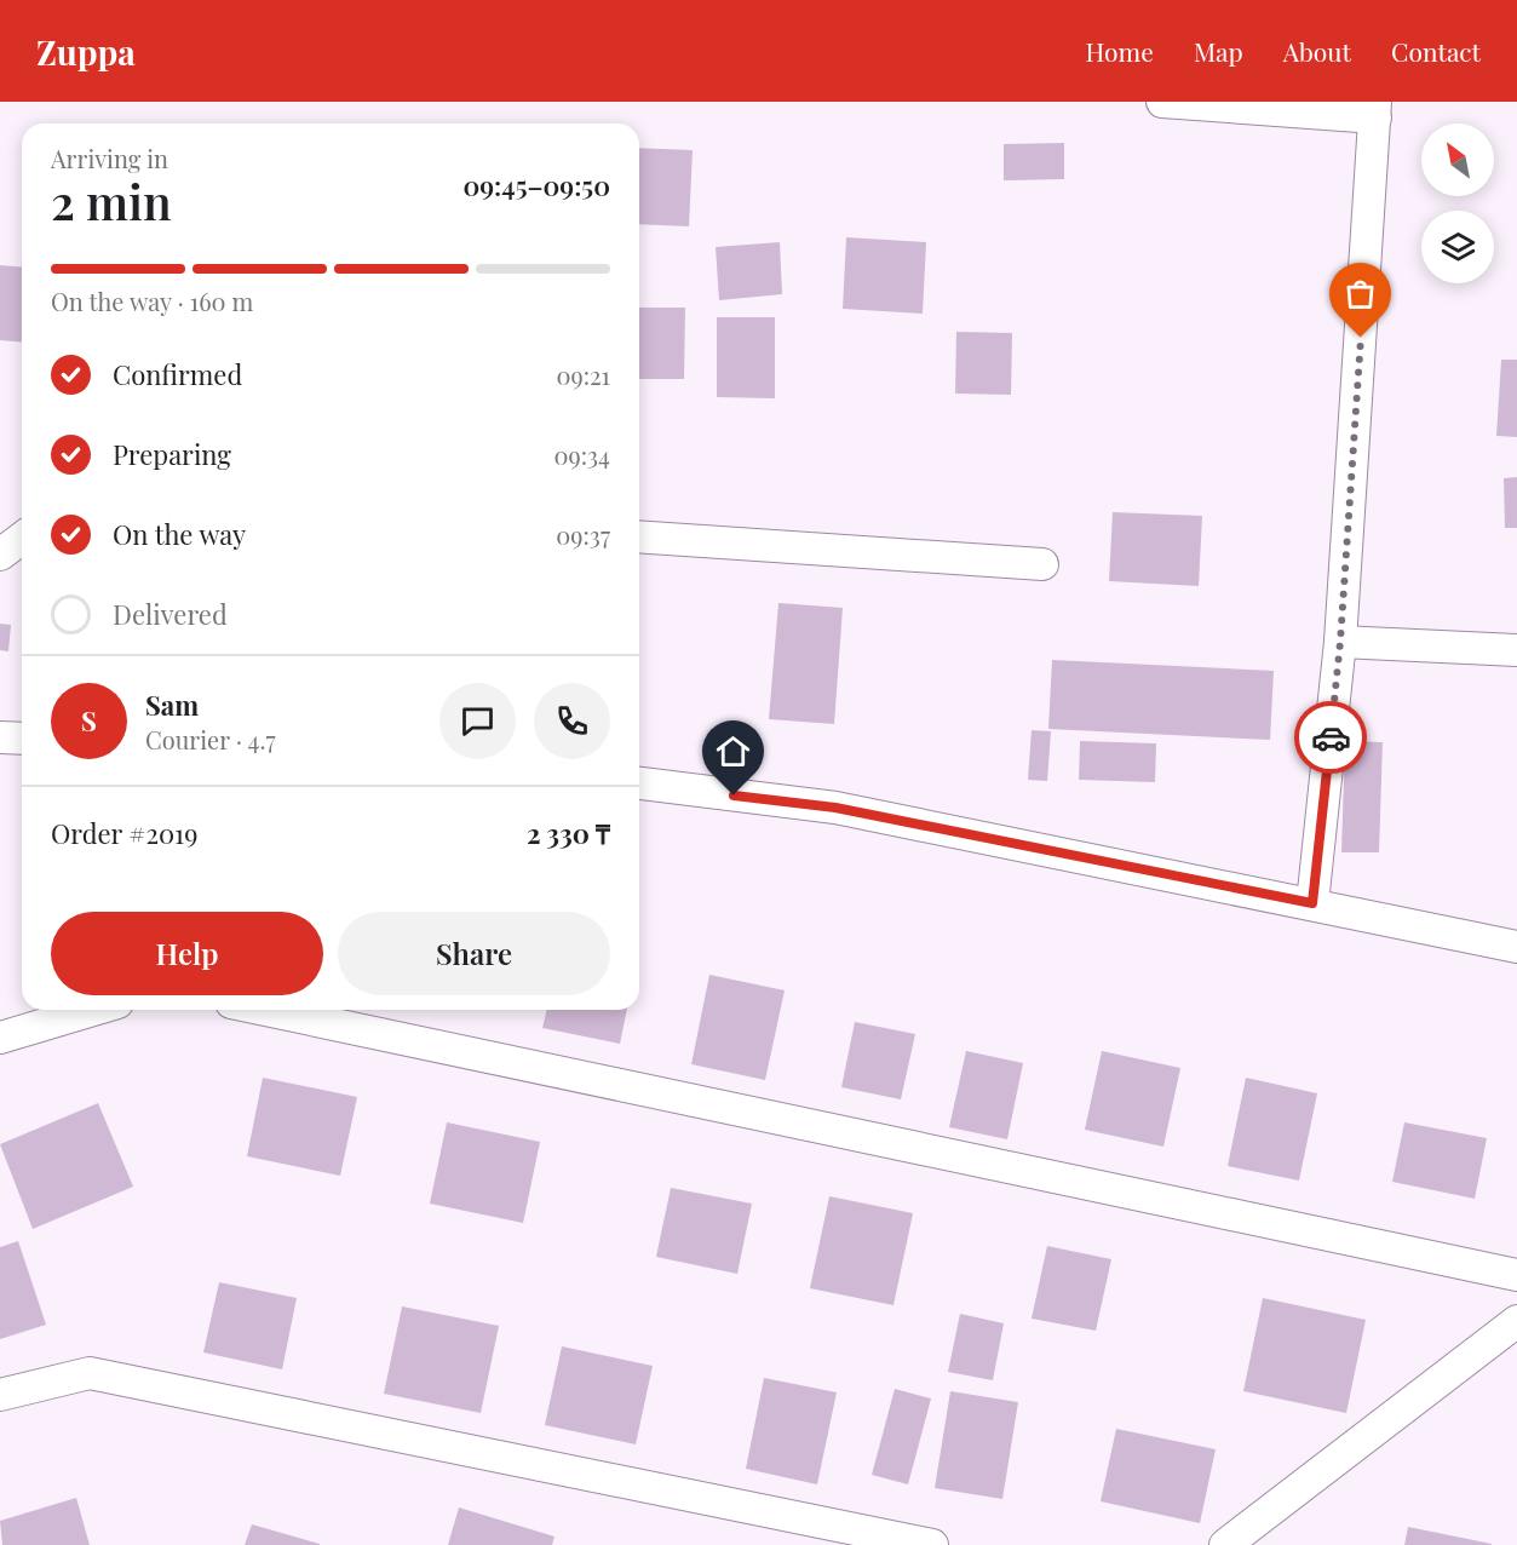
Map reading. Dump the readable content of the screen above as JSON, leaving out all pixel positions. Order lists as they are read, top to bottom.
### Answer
{
  "north": "top left",
  "page": {
    "header": "Zuppa",
    "nav": [
      "Home",
      "Map",
      "About",
      "Contact"
    ],
    "heading": ["2 min", "Arriving in", "09:45–09:50"],
    "panel": [
      "Sam",
      "Courier · 4.7",
      "Order #2019",
      "2 330 ₸"
    ],
    "bar": "On the way · 160 m",
    "list": [
      ["Confirmed", "09:21"],
      ["Preparing", "09:34"],
      ["On the way", "09:37"],
      "Delivered"
    ],
    "round": "S",
    "buttons": ["Help", "Share"]
  }
}
